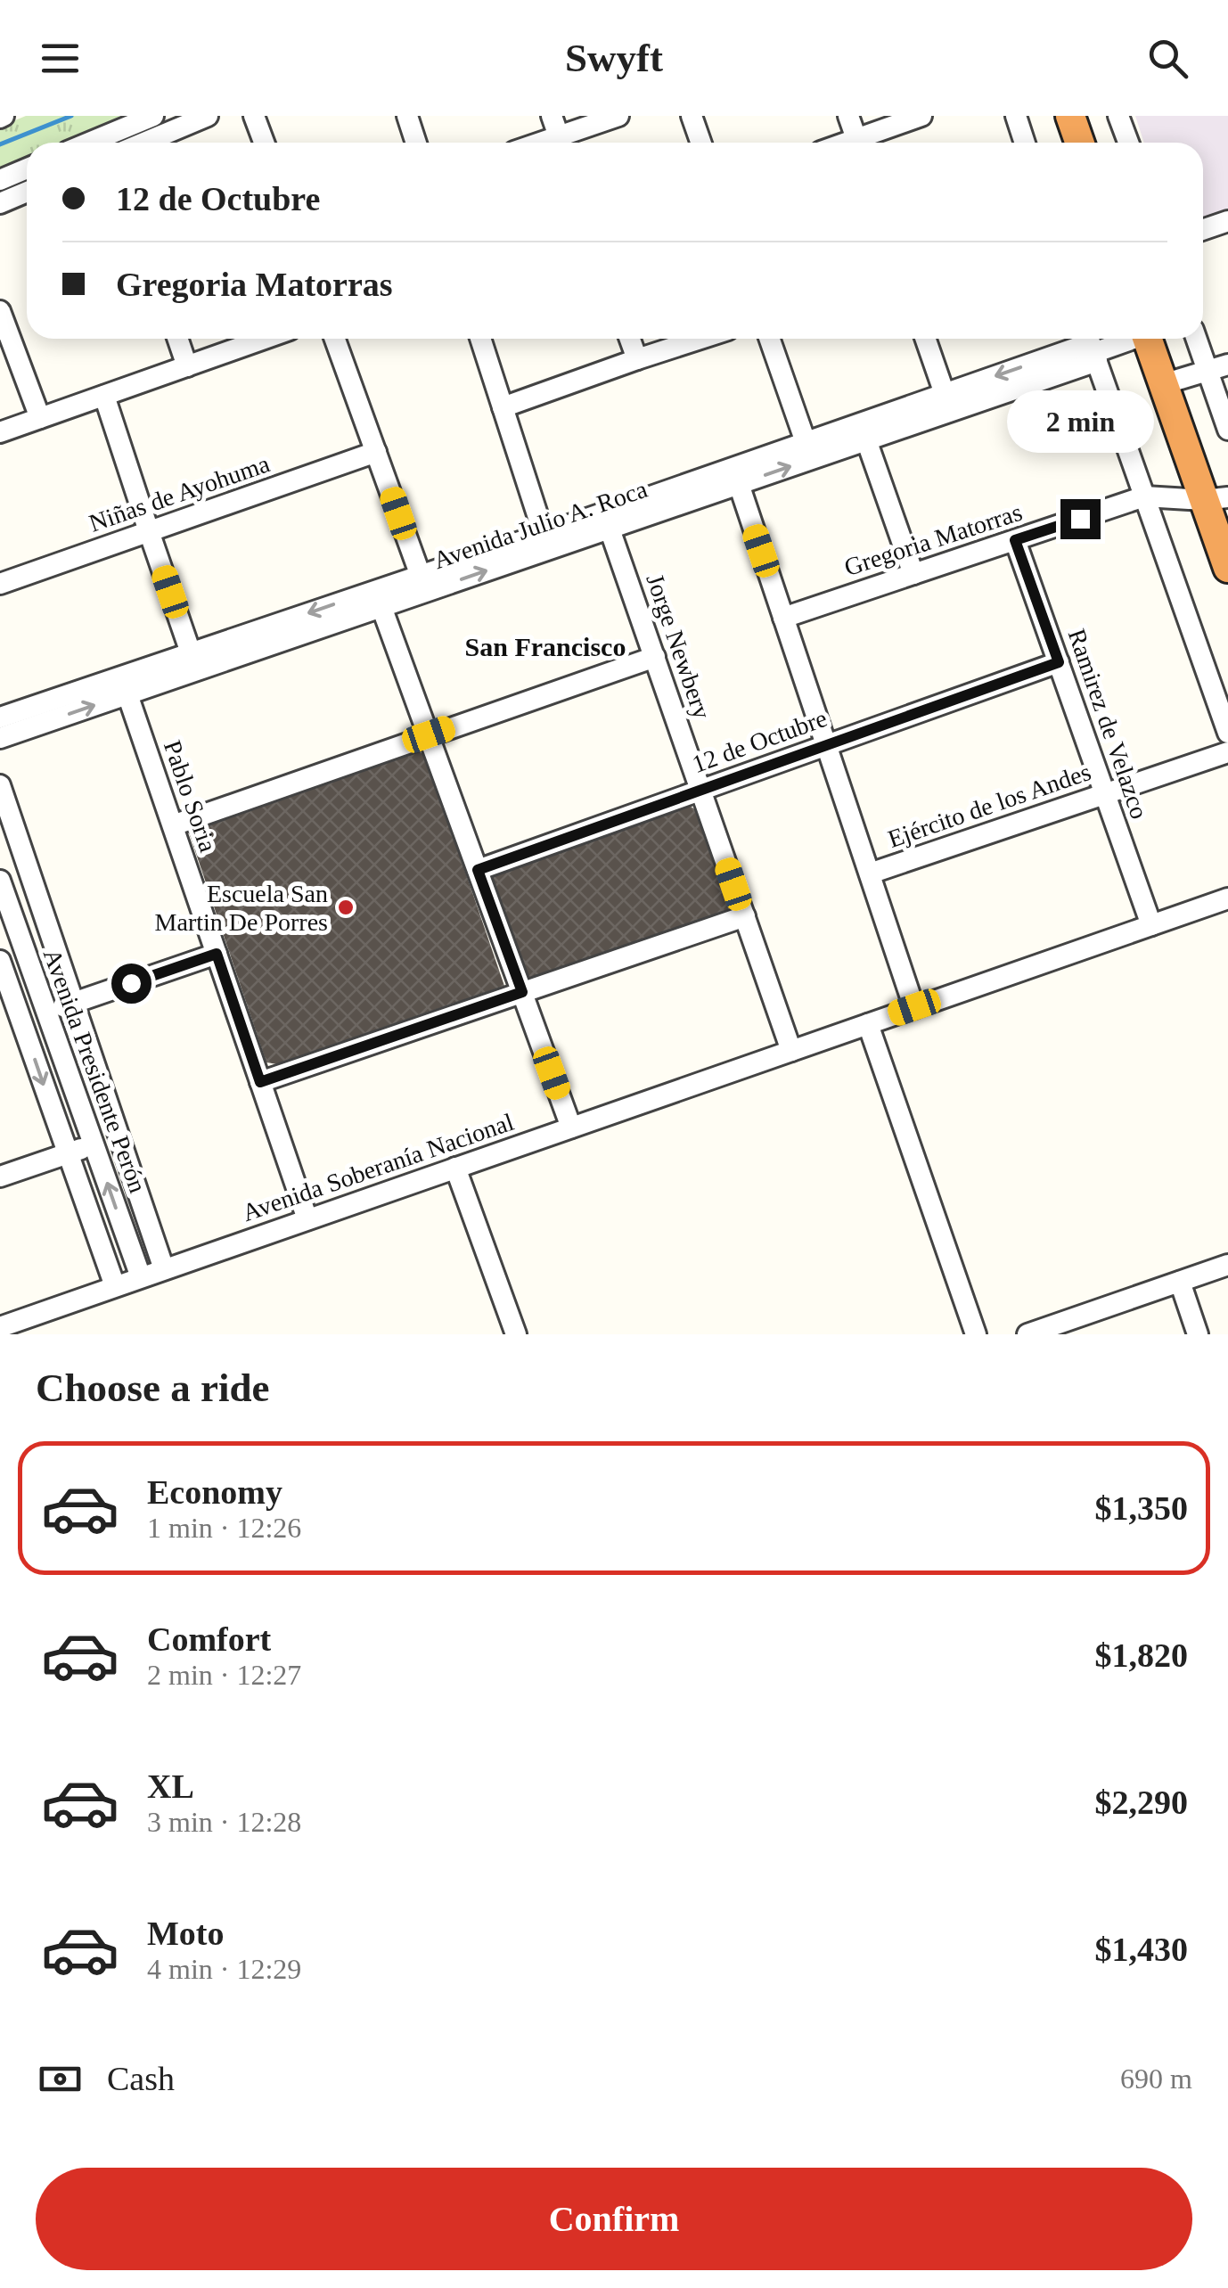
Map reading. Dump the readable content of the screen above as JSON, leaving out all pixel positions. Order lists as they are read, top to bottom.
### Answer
{
  "streets": {
    "street": [
      "Niñas de Ayohuma",
      "Avenida Julio A. Roca",
      "Gregoria Matorras",
      "Jorge Newbery",
      "Ramirez de Velazco",
      "12 de Octubre",
      "Pablo Soria",
      "Ejército de los Andes",
      "Avenida Presidente Perón",
      "Avenida Soberanía Nacional"
    ]
  },
  "crossings": [
    ["Avenida Julio A. Roca", "Jorge Newbery"],
    ["Avenida Julio A. Roca", "Pablo Soria"],
    ["Gregoria Matorras", "Ramirez de Velazco"],
    ["Jorge Newbery", "12 de Octubre"],
    ["Jorge Newbery", "Avenida Soberanía Nacional"],
    ["Ramirez de Velazco", "12 de Octubre"],
    ["Ramirez de Velazco", "Ejército de los Andes"],
    ["Ramirez de Velazco", "Avenida Soberanía Nacional"],
    ["Pablo Soria", "Avenida Soberanía Nacional"],
    ["Avenida Presidente Perón", "Avenida Soberanía Nacional"]
  ],
  "districts": ["San Francisco"],
  "places": ["Escuela San Martin De Porres"],
  "page": {
    "header": "Swyft",
    "banner": ["12 de Octubre", "Gregoria Matorras"],
    "bubble": "2 min",
    "heading": "Choose a ride",
    "list": [
      {
        "name": "Economy",
        "note": "1 min · 12:26",
        "value": "$1,350"
      },
      {
        "name": "Comfort",
        "note": "2 min · 12:27",
        "value": "$1,820"
      },
      {
        "name": "XL",
        "note": "3 min · 12:28",
        "value": "$2,290"
      },
      {
        "name": "Moto",
        "note": "4 min · 12:29",
        "value": "$1,430"
      }
    ],
    "pay": ["Cash", "690 m"],
    "buttons": "Confirm"
  }
}
